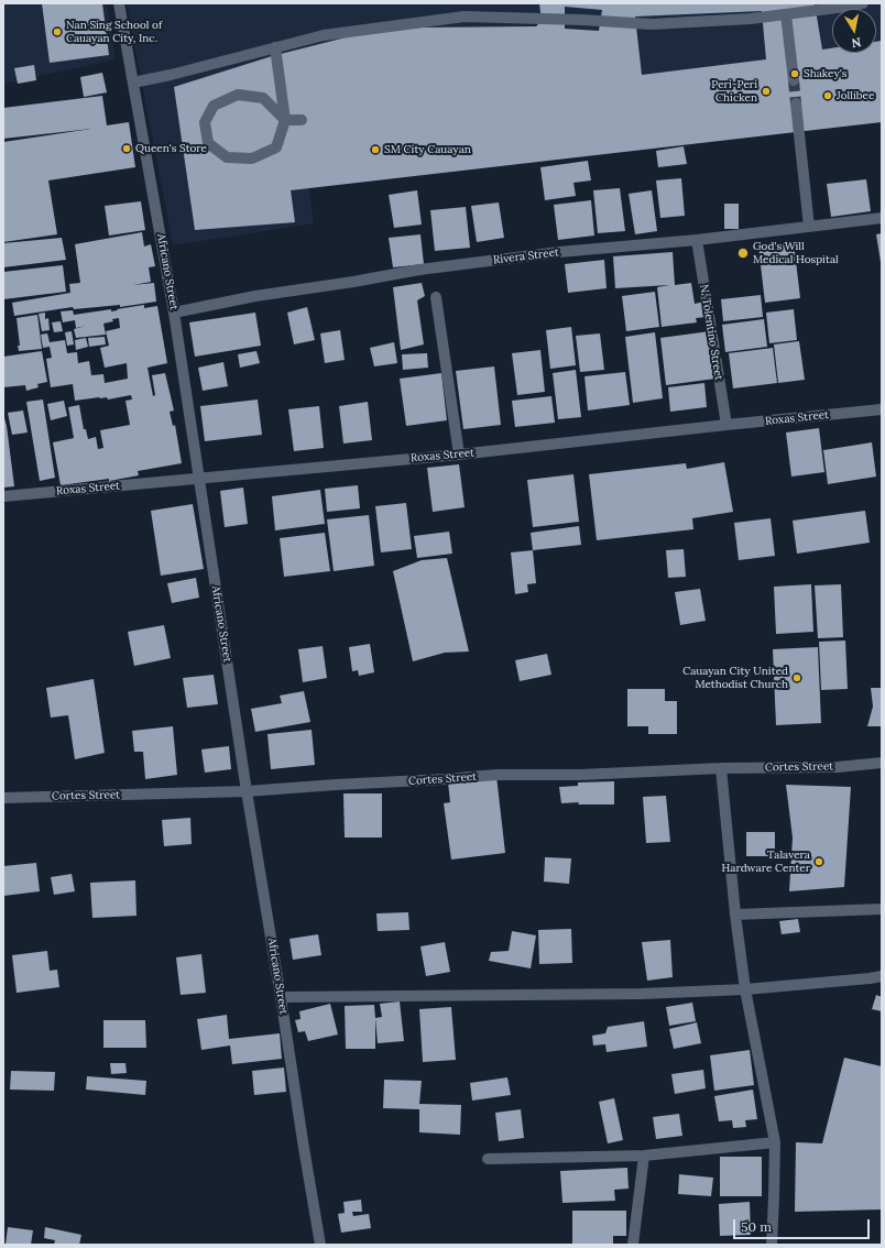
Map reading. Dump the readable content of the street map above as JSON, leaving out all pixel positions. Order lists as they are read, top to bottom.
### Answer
{
  "streets": {
    "street": [
      "Rivera Street",
      "Africano Street",
      "N. Tolentino Street",
      "Roxas Street",
      "Cortes Street"
    ]
  },
  "crossings": [
    ["Rivera Street", "Africano Street"],
    ["Rivera Street", "N. Tolentino Street"],
    ["Africano Street", "Roxas Street"],
    ["Africano Street", "Cortes Street"],
    ["N. Tolentino Street", "Roxas Street"]
  ],
  "places": [
    "Nan Sing School of Cauayan City, Inc.",
    "Shakey's",
    "Peri-Peri Chicken",
    "Jollibee",
    "Queen's Store",
    "SM City Cauayan",
    "God's Will Medical Hospital",
    "Cauayan City United Methodist Church",
    "Talavera Hardware Center"
  ],
  "scale_bar": "50 m",
  "north": "bottom"
}
